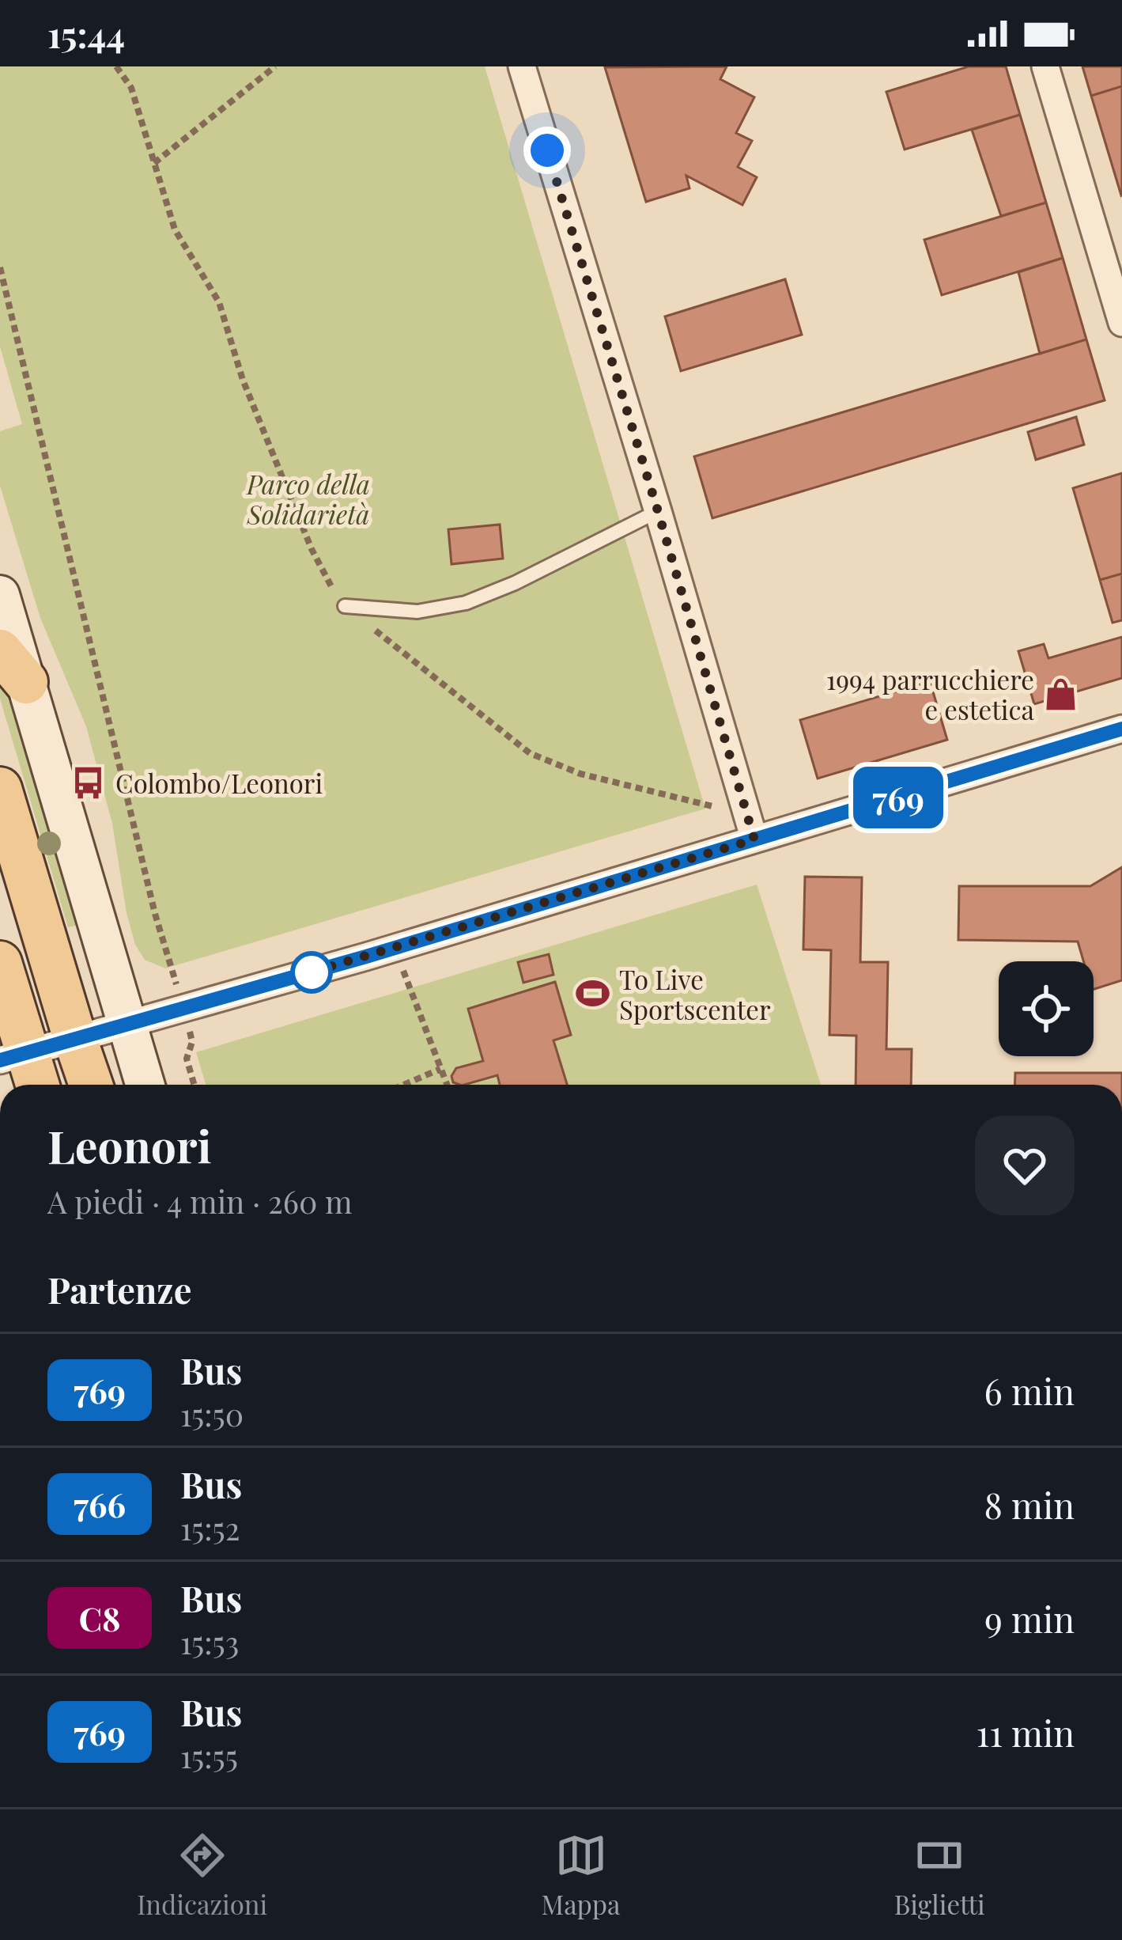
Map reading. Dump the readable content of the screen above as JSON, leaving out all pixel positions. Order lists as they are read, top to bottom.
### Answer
{
  "parks": ["Parco della Solidarietà"],
  "places": {
    "shop": ["1994 parrucchiere e estetica"],
    "bus stop": ["Colombo/Leonori"],
    "sports": ["To Live Sportscenter"]
  },
  "lines": ["bus line 769"],
  "page": {
    "status": "15:44",
    "on_map": "769",
    "heading": [
      ["Leonori", "A piedi · 4 min · 260 m"],
      "Partenze"
    ],
    "list": [
      {
        "mark": "769",
        "name": "Bus",
        "note": "15:50",
        "value": "6 min"
      },
      {
        "mark": "766",
        "name": "Bus",
        "note": "15:52",
        "value": "8 min"
      },
      {
        "mark": "C8",
        "name": "Bus",
        "note": "15:53",
        "value": "9 min"
      },
      {
        "mark": "769",
        "name": "Bus",
        "note": "15:55",
        "value": "11 min"
      }
    ],
    "tabs": ["Indicazioni", "Mappa", "Biglietti"]
  }
}
